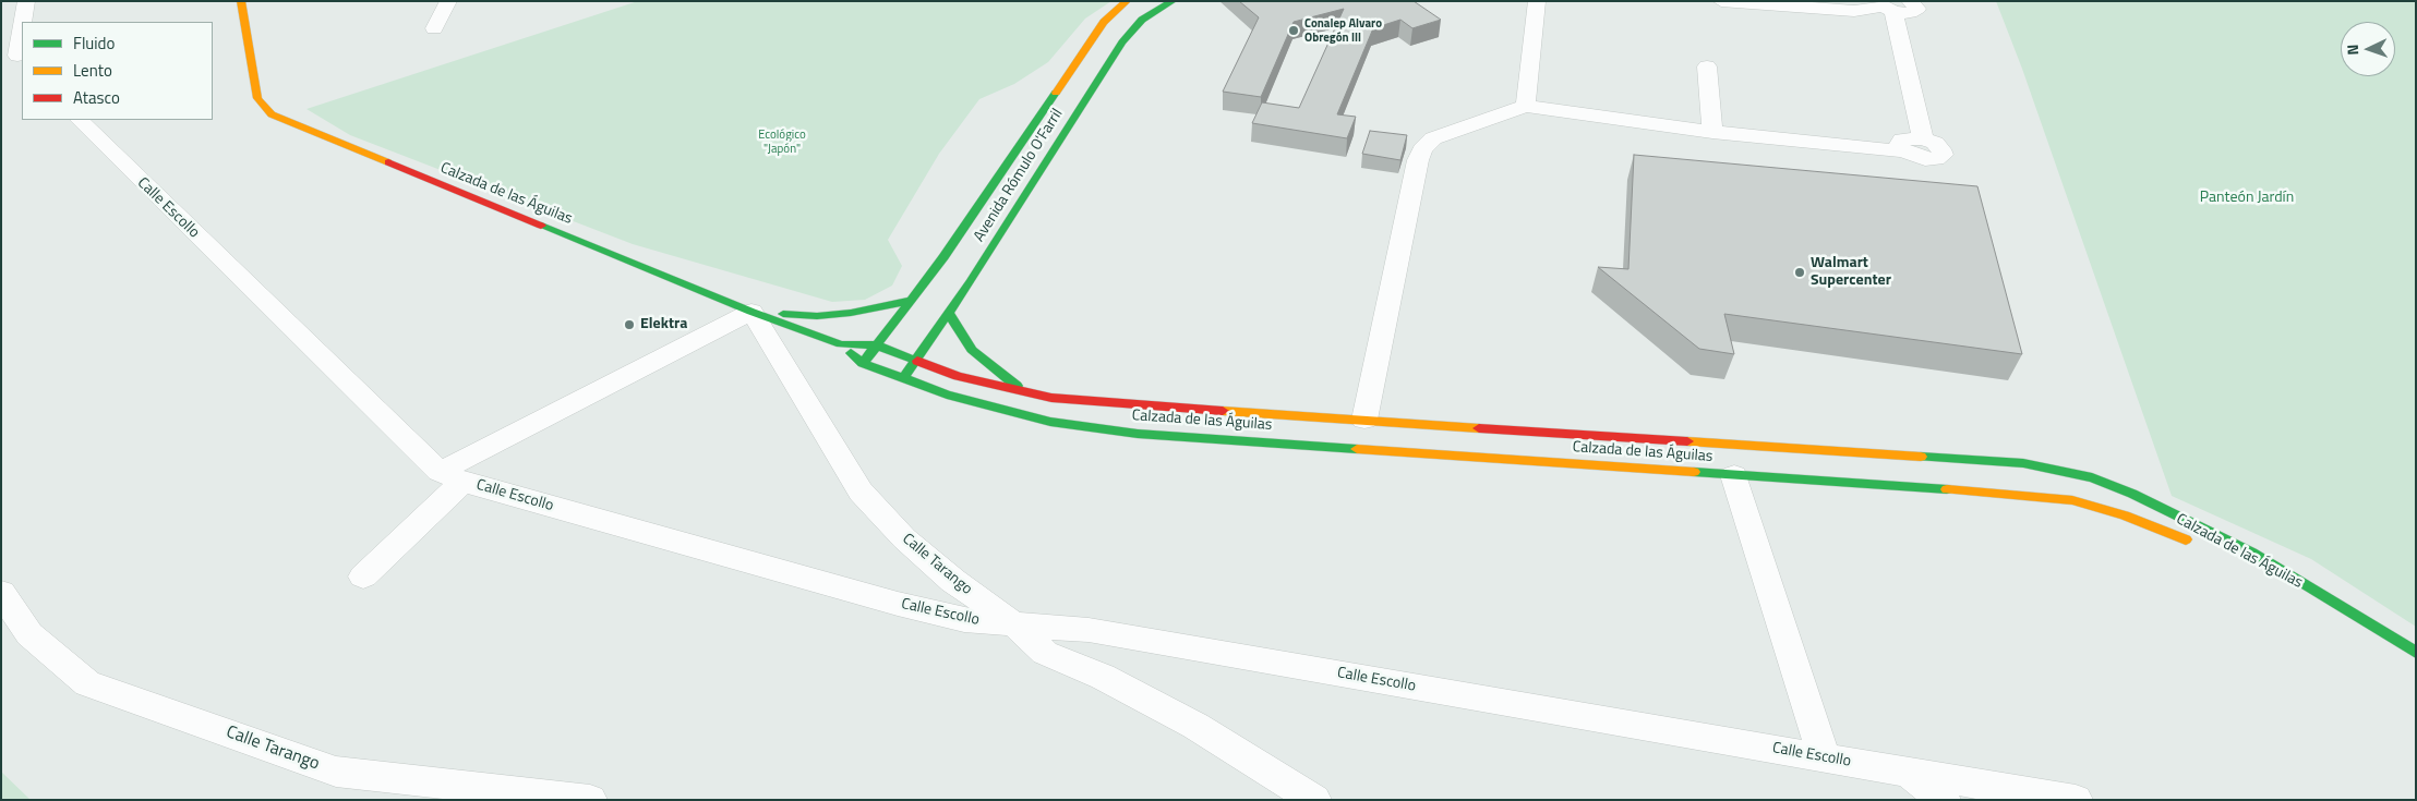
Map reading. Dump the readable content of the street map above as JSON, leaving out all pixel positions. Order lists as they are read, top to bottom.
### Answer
{
  "streets": {
    "main road": ["Avenida Rómulo O'Farril", "Calzada de las Águilas"],
    "street": ["Calle Escollo", "Calle Tarango"]
  },
  "crossings": [
    ["Avenida Rómulo O'Farril", "Calzada de las Águilas"],
    ["Calzada de las Águilas", "Calle Tarango"],
    ["Calle Escollo", "Calle Tarango"]
  ],
  "parks": ["Ecológico \"Japón\"", "Panteón Jardín"],
  "places": ["Conalep Alvaro Obregón lll", "Walmart Supercenter", "Elektra"],
  "legend": ["Fluido", "Lento", "Atasco"],
  "north": "left"
}
